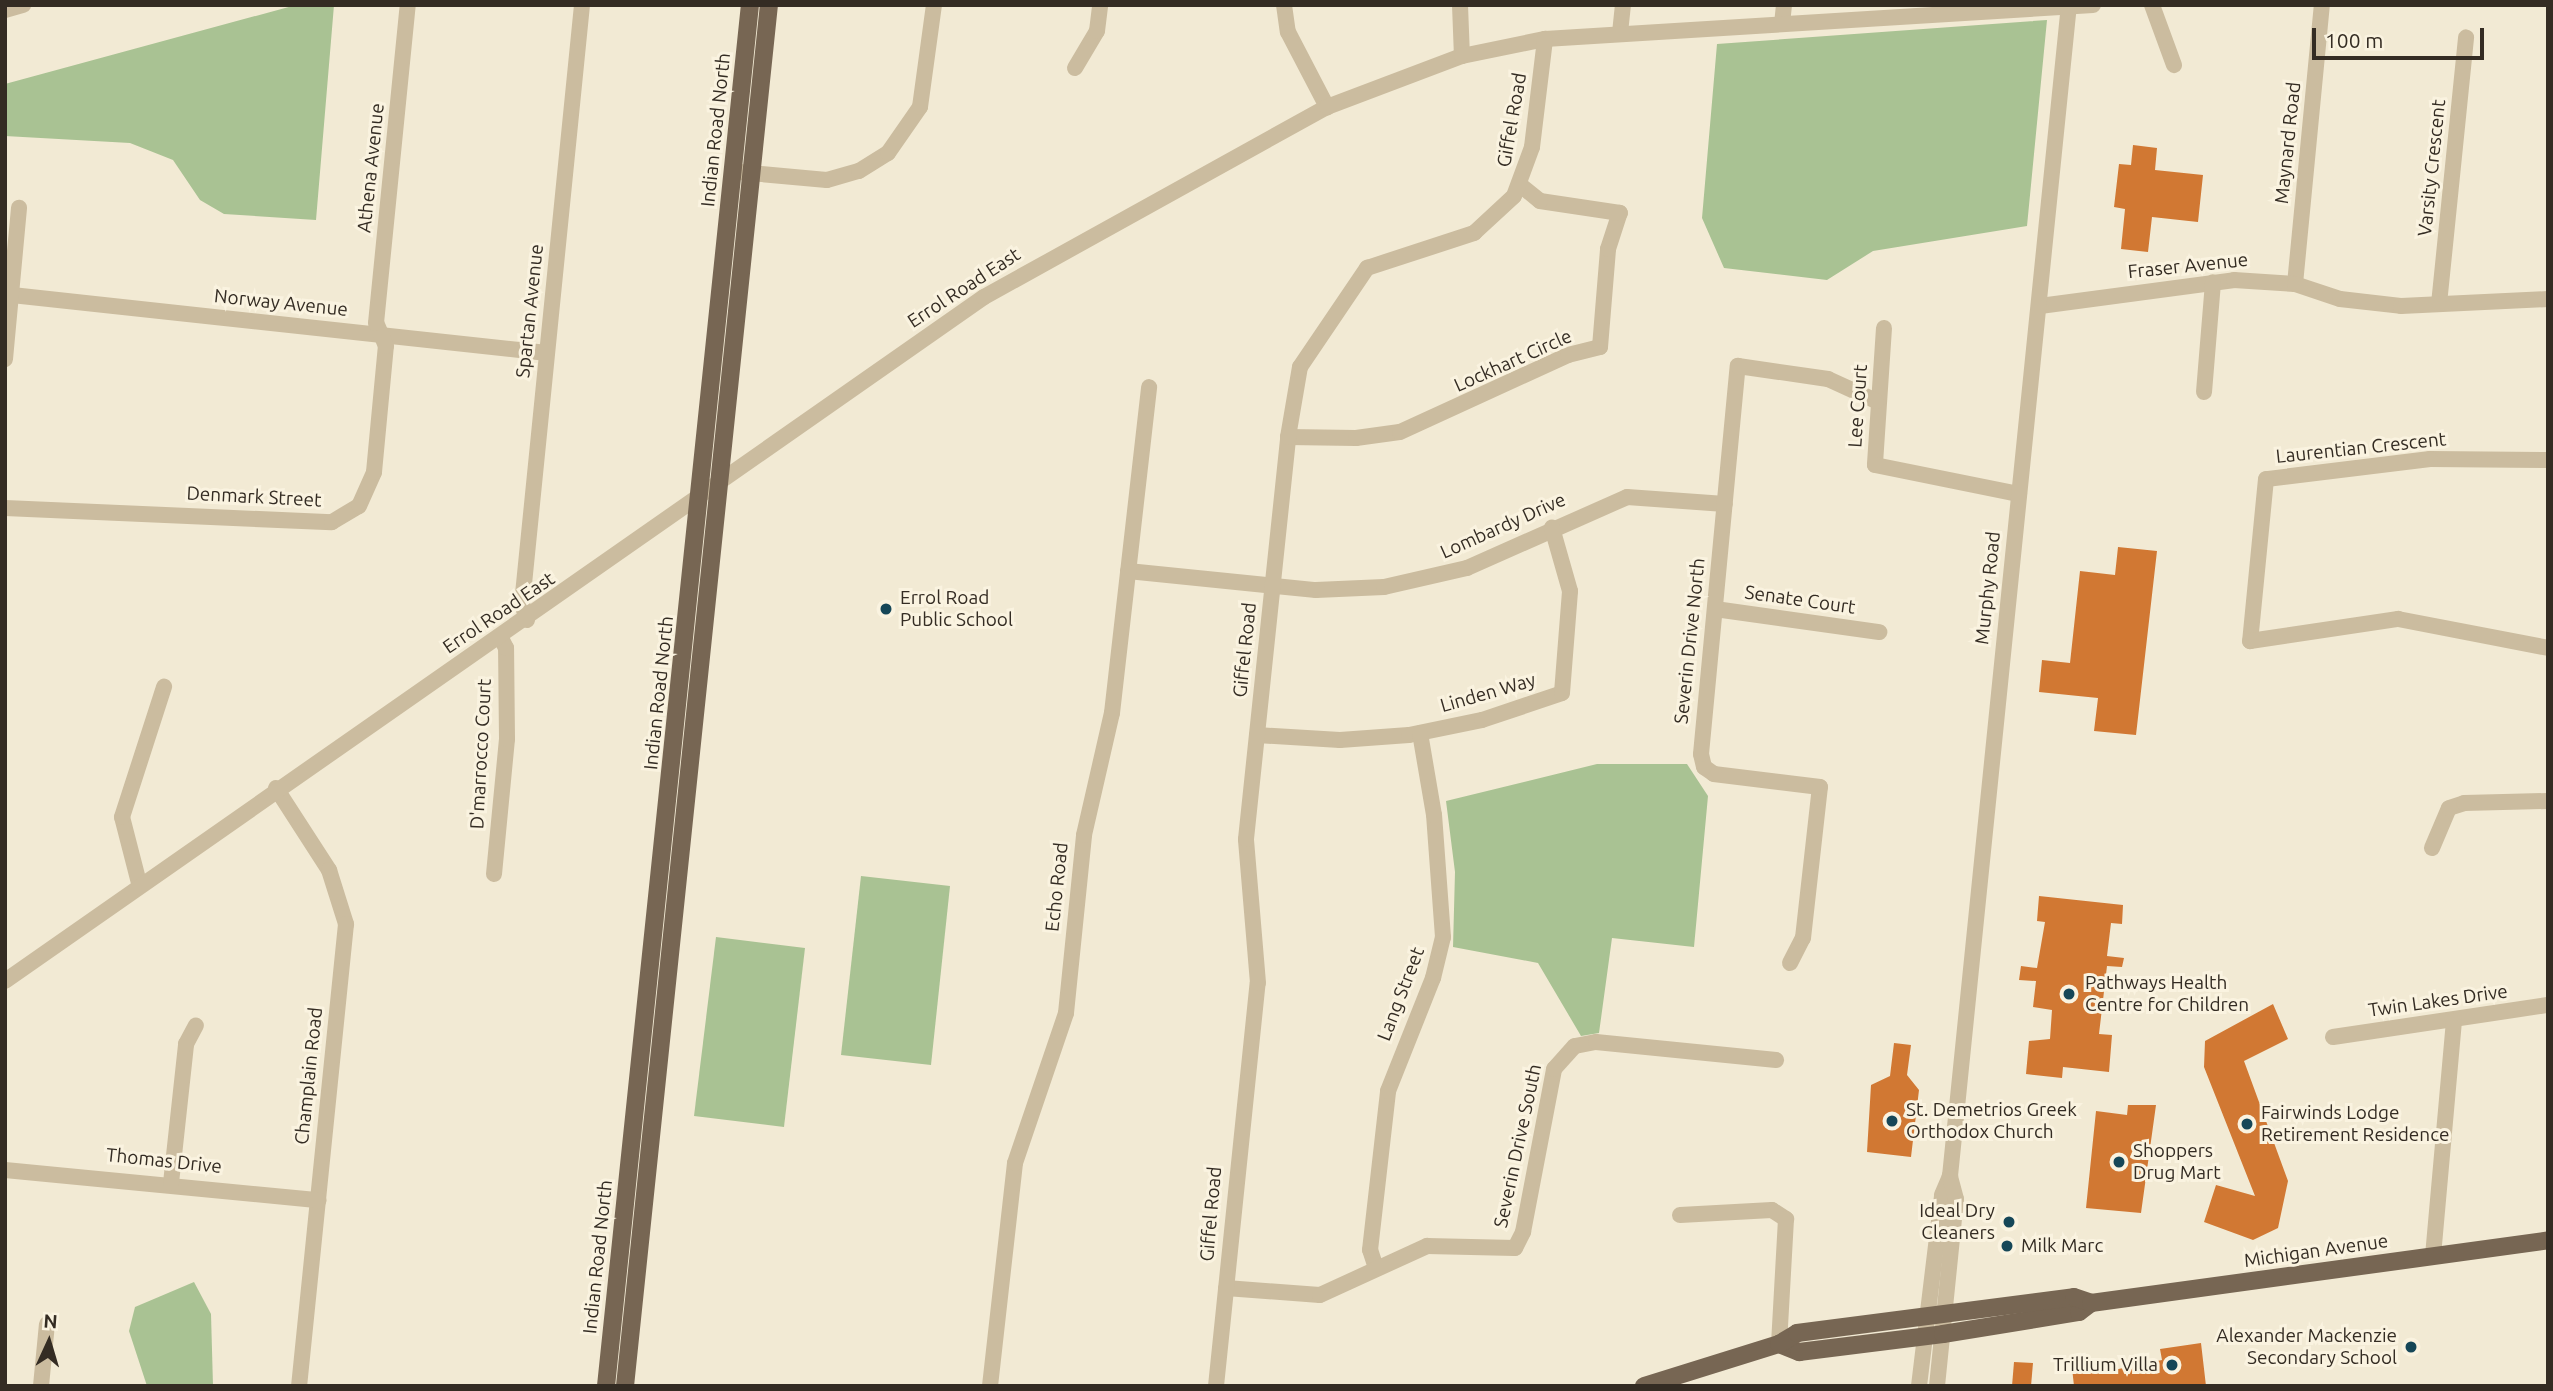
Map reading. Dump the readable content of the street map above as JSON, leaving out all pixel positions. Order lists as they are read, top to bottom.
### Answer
{
  "streets": {
    "main road": ["Indian Road North", "Michigan Avenue"],
    "street": [
      "Giffel Road",
      "Maynard Road",
      "Athena Avenue",
      "Varsity Crescent",
      "Fraser Avenue",
      "Errol Road East",
      "Norway Avenue",
      "Spartan Avenue",
      "Lockhart Circle",
      "Lee Court",
      "Laurentian Crescent",
      "Denmark Street",
      "Lombardy Drive",
      "Murphy Road",
      "Senate Court",
      "Severin Drive North",
      "Linden Way",
      "D'marrocco Court",
      "Echo Road",
      "Lang Street",
      "Twin Lakes Drive",
      "Champlain Road",
      "Severin Drive South",
      "Thomas Drive"
    ]
  },
  "crossings": [
    ["Giffel Road", "Errol Road East"],
    ["Giffel Road", "Lockhart Circle"],
    ["Giffel Road", "Lombardy Drive"],
    ["Giffel Road", "Linden Way"],
    ["Giffel Road", "Severin Drive South"],
    ["Indian Road North", "Errol Road East"],
    ["Maynard Road", "Fraser Avenue"],
    ["Athena Avenue", "Norway Avenue"],
    ["Athena Avenue", "Denmark Street"],
    ["Varsity Crescent", "Fraser Avenue"],
    ["Fraser Avenue", "Murphy Road"],
    ["Errol Road East", "Spartan Avenue"],
    ["Errol Road East", "Murphy Road"],
    ["Errol Road East", "D'marrocco Court"],
    ["Errol Road East", "Champlain Road"],
    ["Norway Avenue", "Spartan Avenue"],
    ["Norway Avenue", "Denmark Street"],
    ["Lee Court", "Murphy Road"],
    ["Lee Court", "Severin Drive North"],
    ["Lombardy Drive", "Severin Drive North"],
    ["Lombardy Drive", "Linden Way"],
    ["Lombardy Drive", "Echo Road"],
    ["Murphy Road", "Michigan Avenue"],
    ["Senate Court", "Severin Drive North"],
    ["Linden Way", "Lang Street"],
    ["Lang Street", "Severin Drive South"],
    ["Champlain Road", "Thomas Drive"]
  ],
  "places": [
    "Errol Road Public School",
    "Pathways Health Centre for Children",
    "St. Demetrios Greek Orthodox Church",
    "Fairwinds Lodge Retirement Residence",
    "Shoppers Drug Mart",
    "Ideal Dry Cleaners",
    "Milk Marc",
    "Alexander Mackenzie Secondary School",
    "Trillium Villa"
  ],
  "scale_bar": "100 m",
  "north": "top"
}
